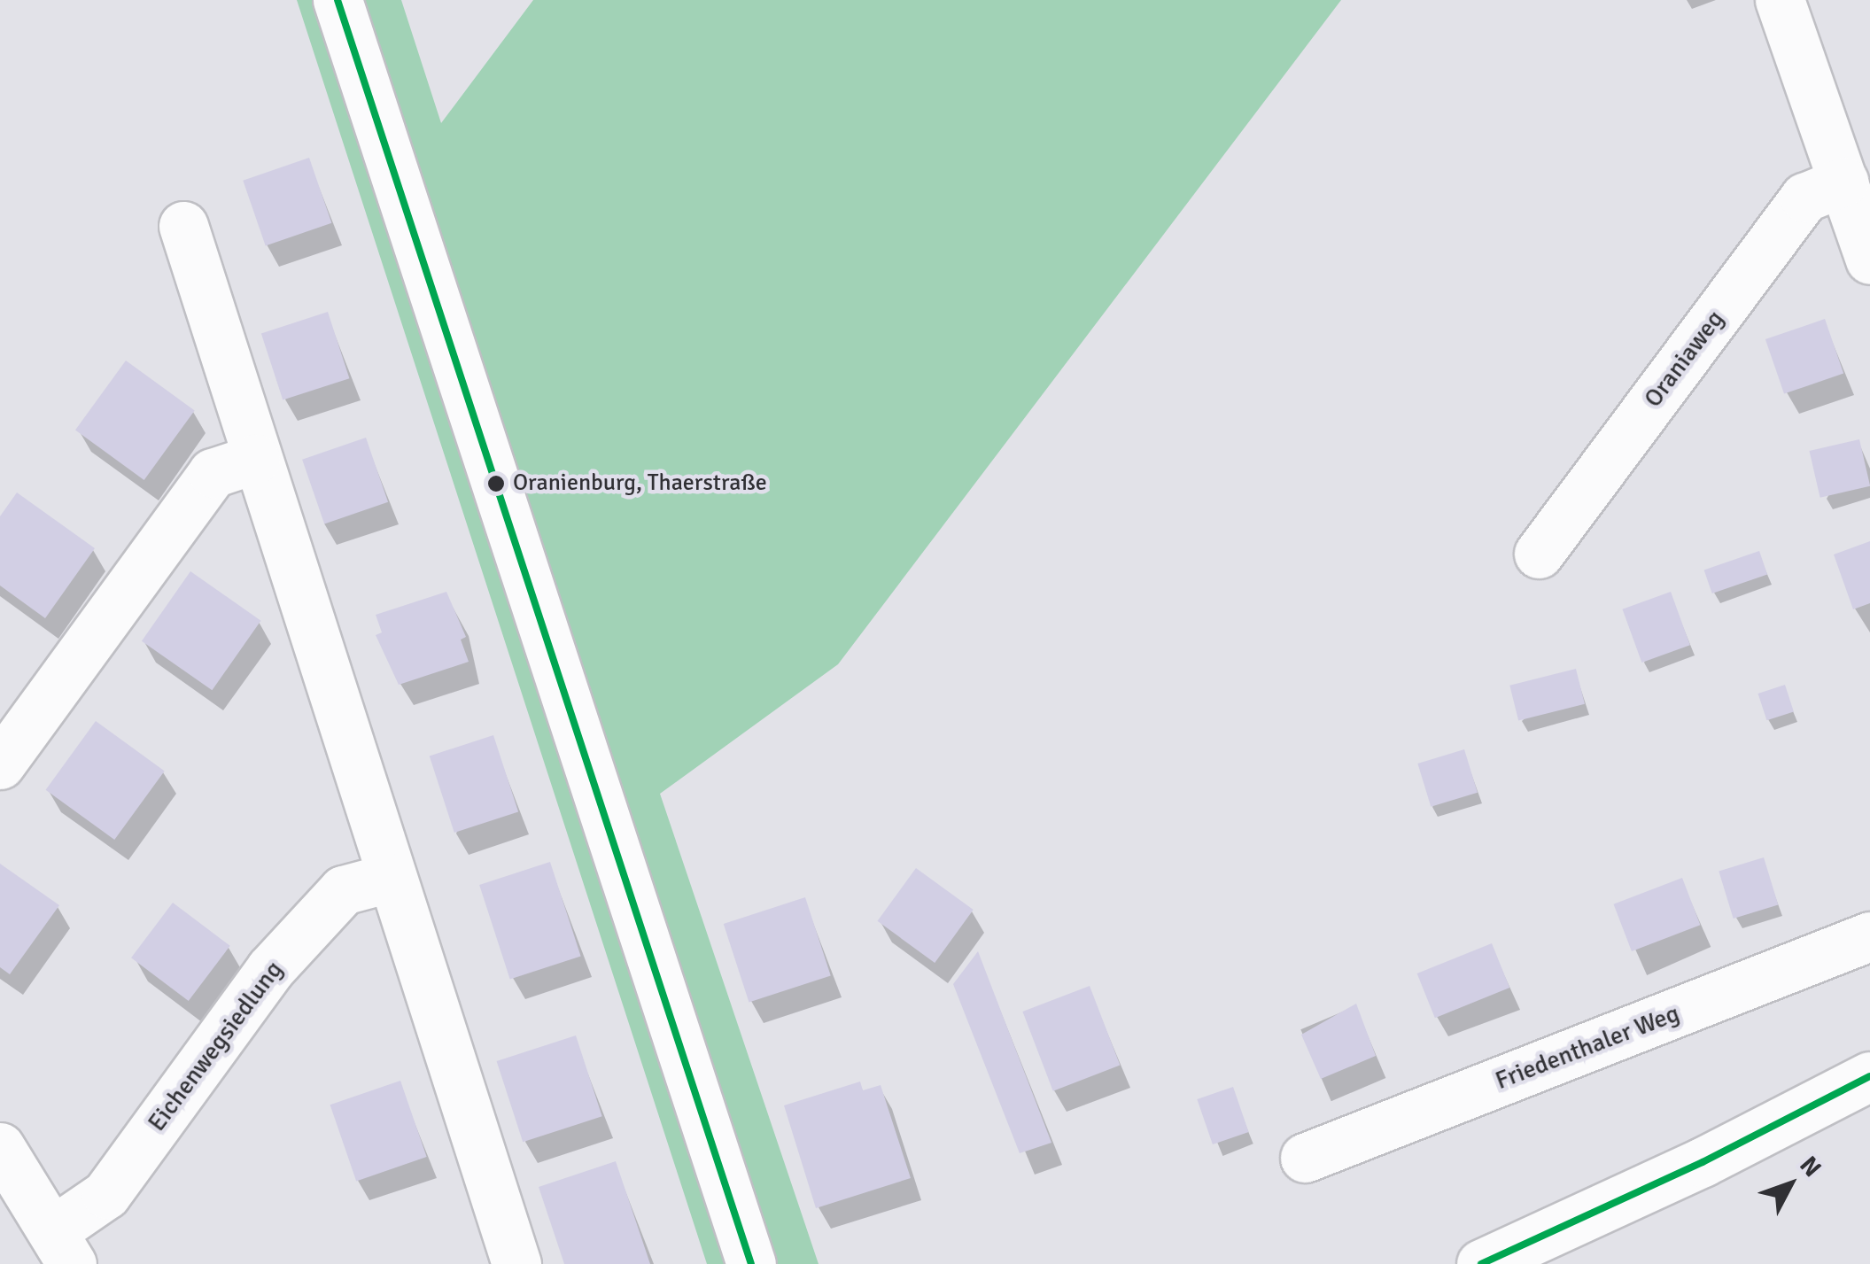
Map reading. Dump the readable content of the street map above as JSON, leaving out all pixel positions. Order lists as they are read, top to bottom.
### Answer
{
  "streets": {
    "street": ["Oraniaweg", "Eichenwegsiedlung", "Friedenthaler Weg"]
  },
  "places": ["Oranienburg, Thaerstraße"],
  "north": "top right"
}
